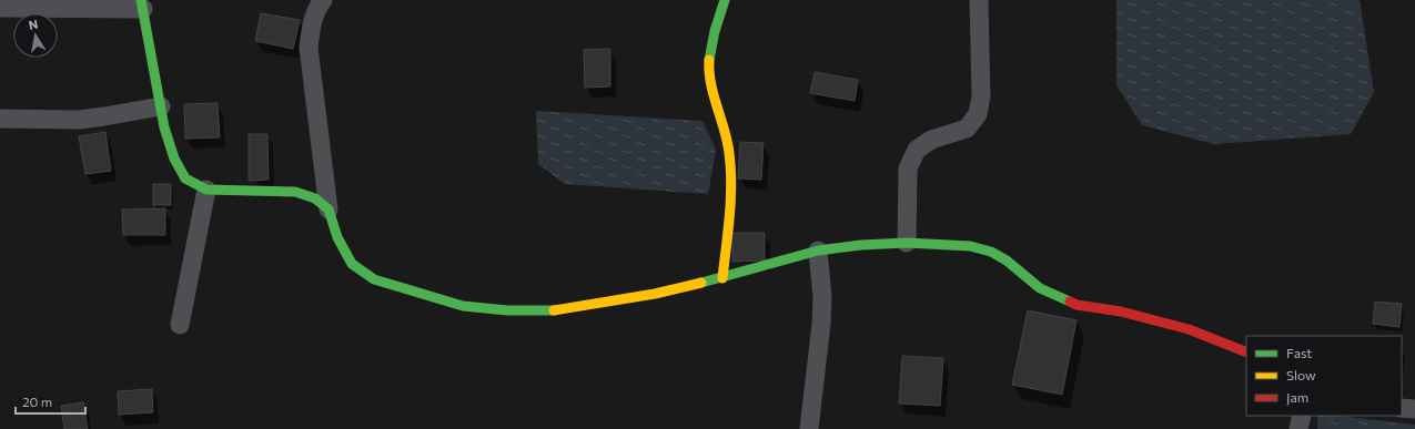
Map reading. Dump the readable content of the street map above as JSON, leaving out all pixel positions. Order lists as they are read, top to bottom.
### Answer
{
  "legend": ["Fast", "Slow", "Jam"],
  "scale_bar": "20 m",
  "north": "top"
}
